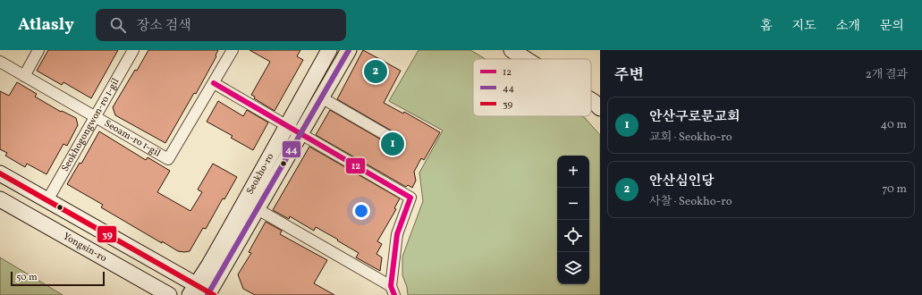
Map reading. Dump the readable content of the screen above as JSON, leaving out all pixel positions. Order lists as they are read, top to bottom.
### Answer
{
  "streets": {
    "main road": ["Seokho-ro", "Yongsin-ro"],
    "street": ["Seokhogongwon-ro 1-gil", "Seoam-ro 1-gil"]
  },
  "crossings": [
    ["Seokhogongwon-ro 1-gil", "Seoam-ro 1-gil"]
  ],
  "lines": ["transit line 44", "transit line 12", "transit line 39"],
  "legend": ["12", "44", "39"],
  "scale_bar": "50 m",
  "page": {
    "header": "Atlasly",
    "search": "장소 검색",
    "nav": [
      "홈",
      "지도",
      "소개",
      "문의"
    ],
    "heading": ["주변", "2개 결과"],
    "pins": ["2", "1"],
    "list": [
      {
        "mark": "1",
        "name": "안산구로문교회",
        "note": "교회 · Seokho-ro",
        "value": "40 m"
      },
      {
        "mark": "2",
        "name": "안산심인당",
        "note": "사찰 · Seokho-ro",
        "value": "70 m"
      }
    ],
    "map_buttons": ["+", "−"],
    "scale": "50 m"
  }
}
